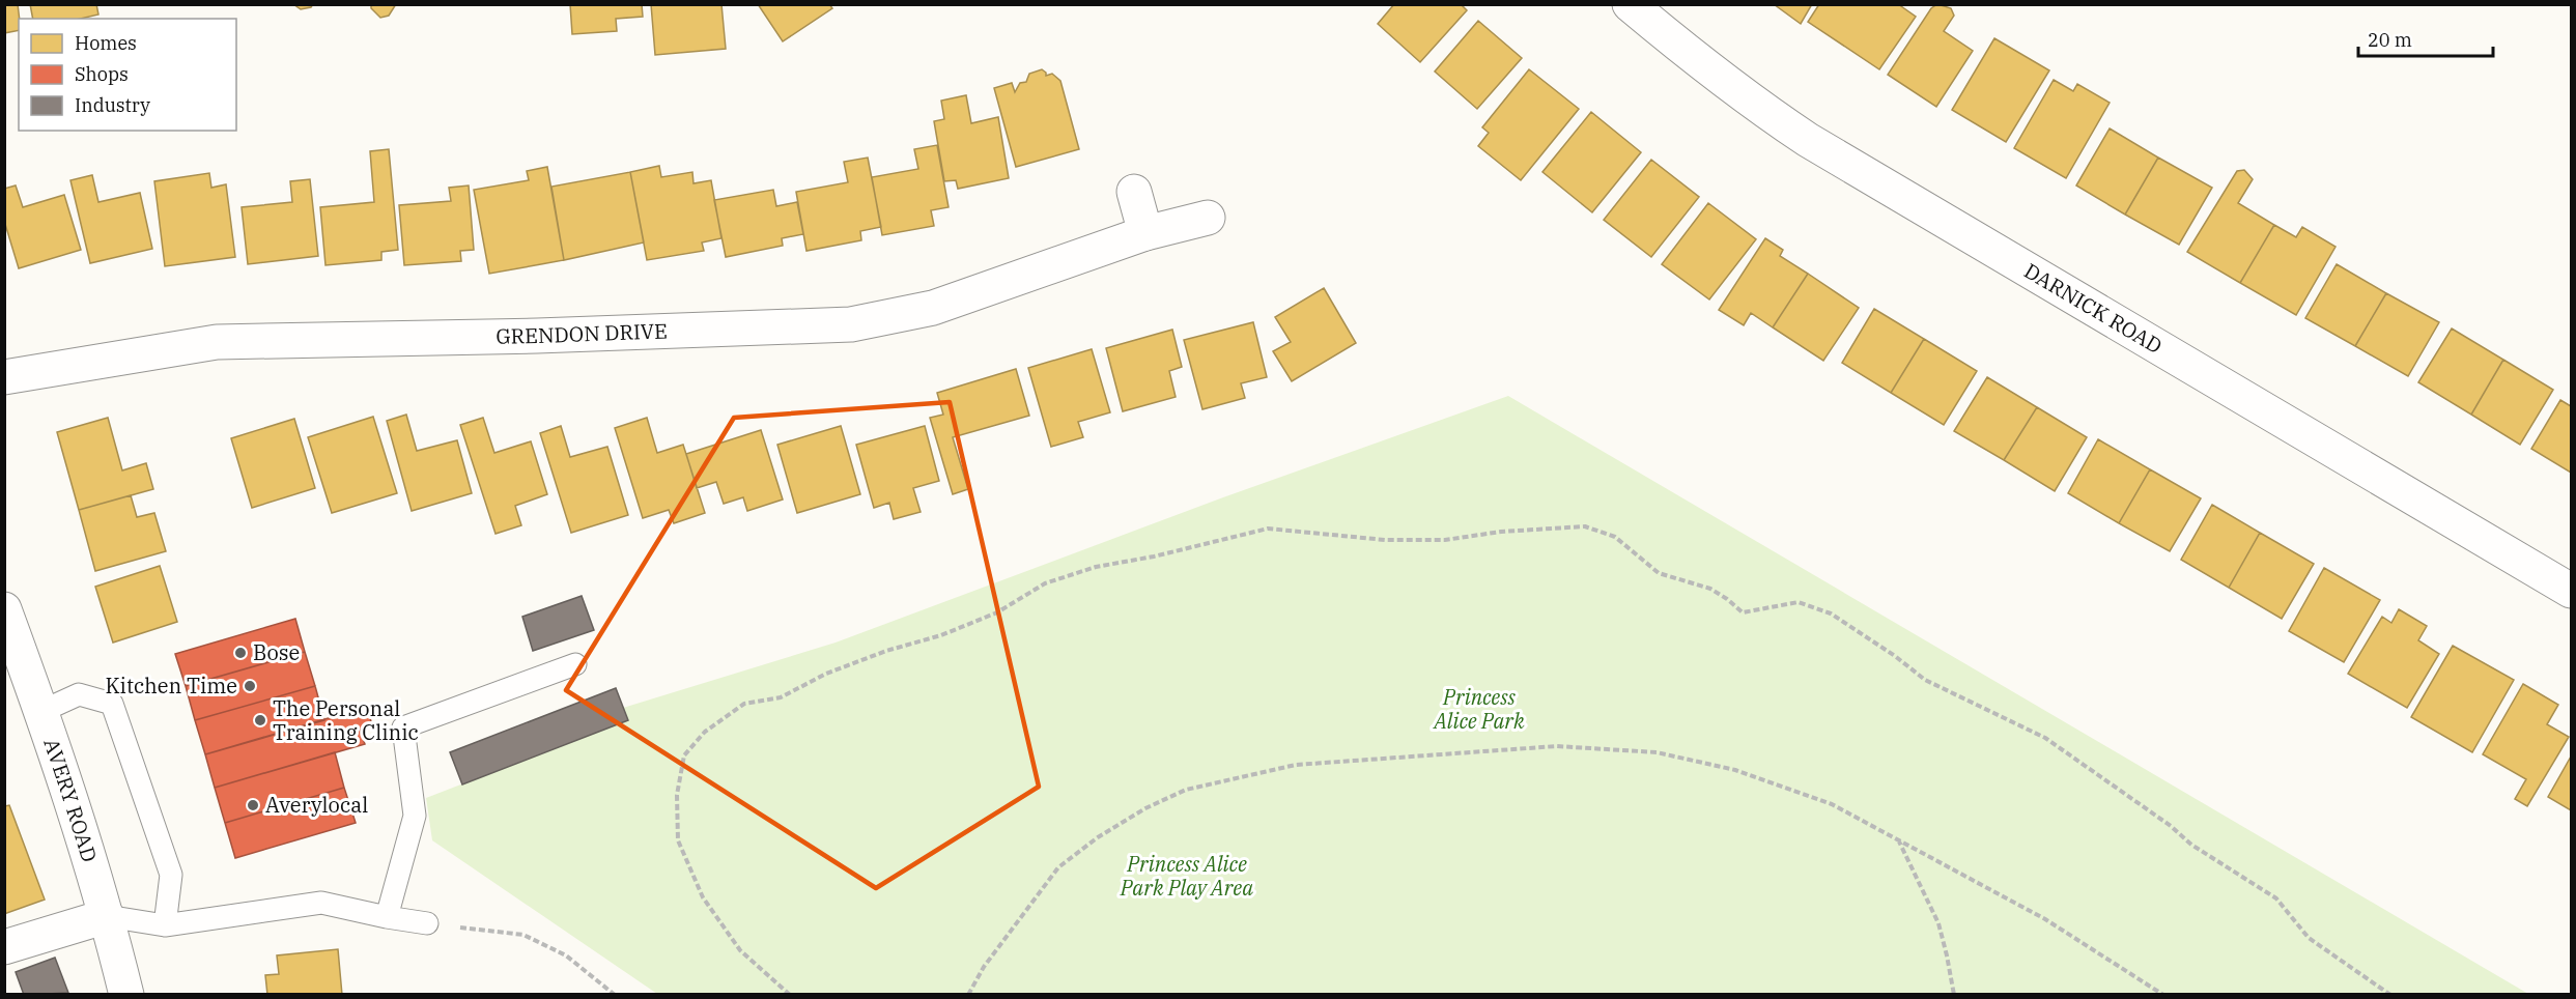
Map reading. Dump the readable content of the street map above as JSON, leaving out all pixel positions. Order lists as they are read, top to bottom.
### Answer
{
  "streets": {
    "street": ["DARNICK ROAD", "GRENDON DRIVE", "AVERY ROAD"]
  },
  "parks": ["Princess Alice Park", "Princess Alice Park Play Area"],
  "places": [
    "Bose",
    "Kitchen Time",
    "The Personal Training Clinic",
    "Averylocal"
  ],
  "legend": ["Homes", "Shops", "Industry"],
  "scale_bar": "20 m"
}
